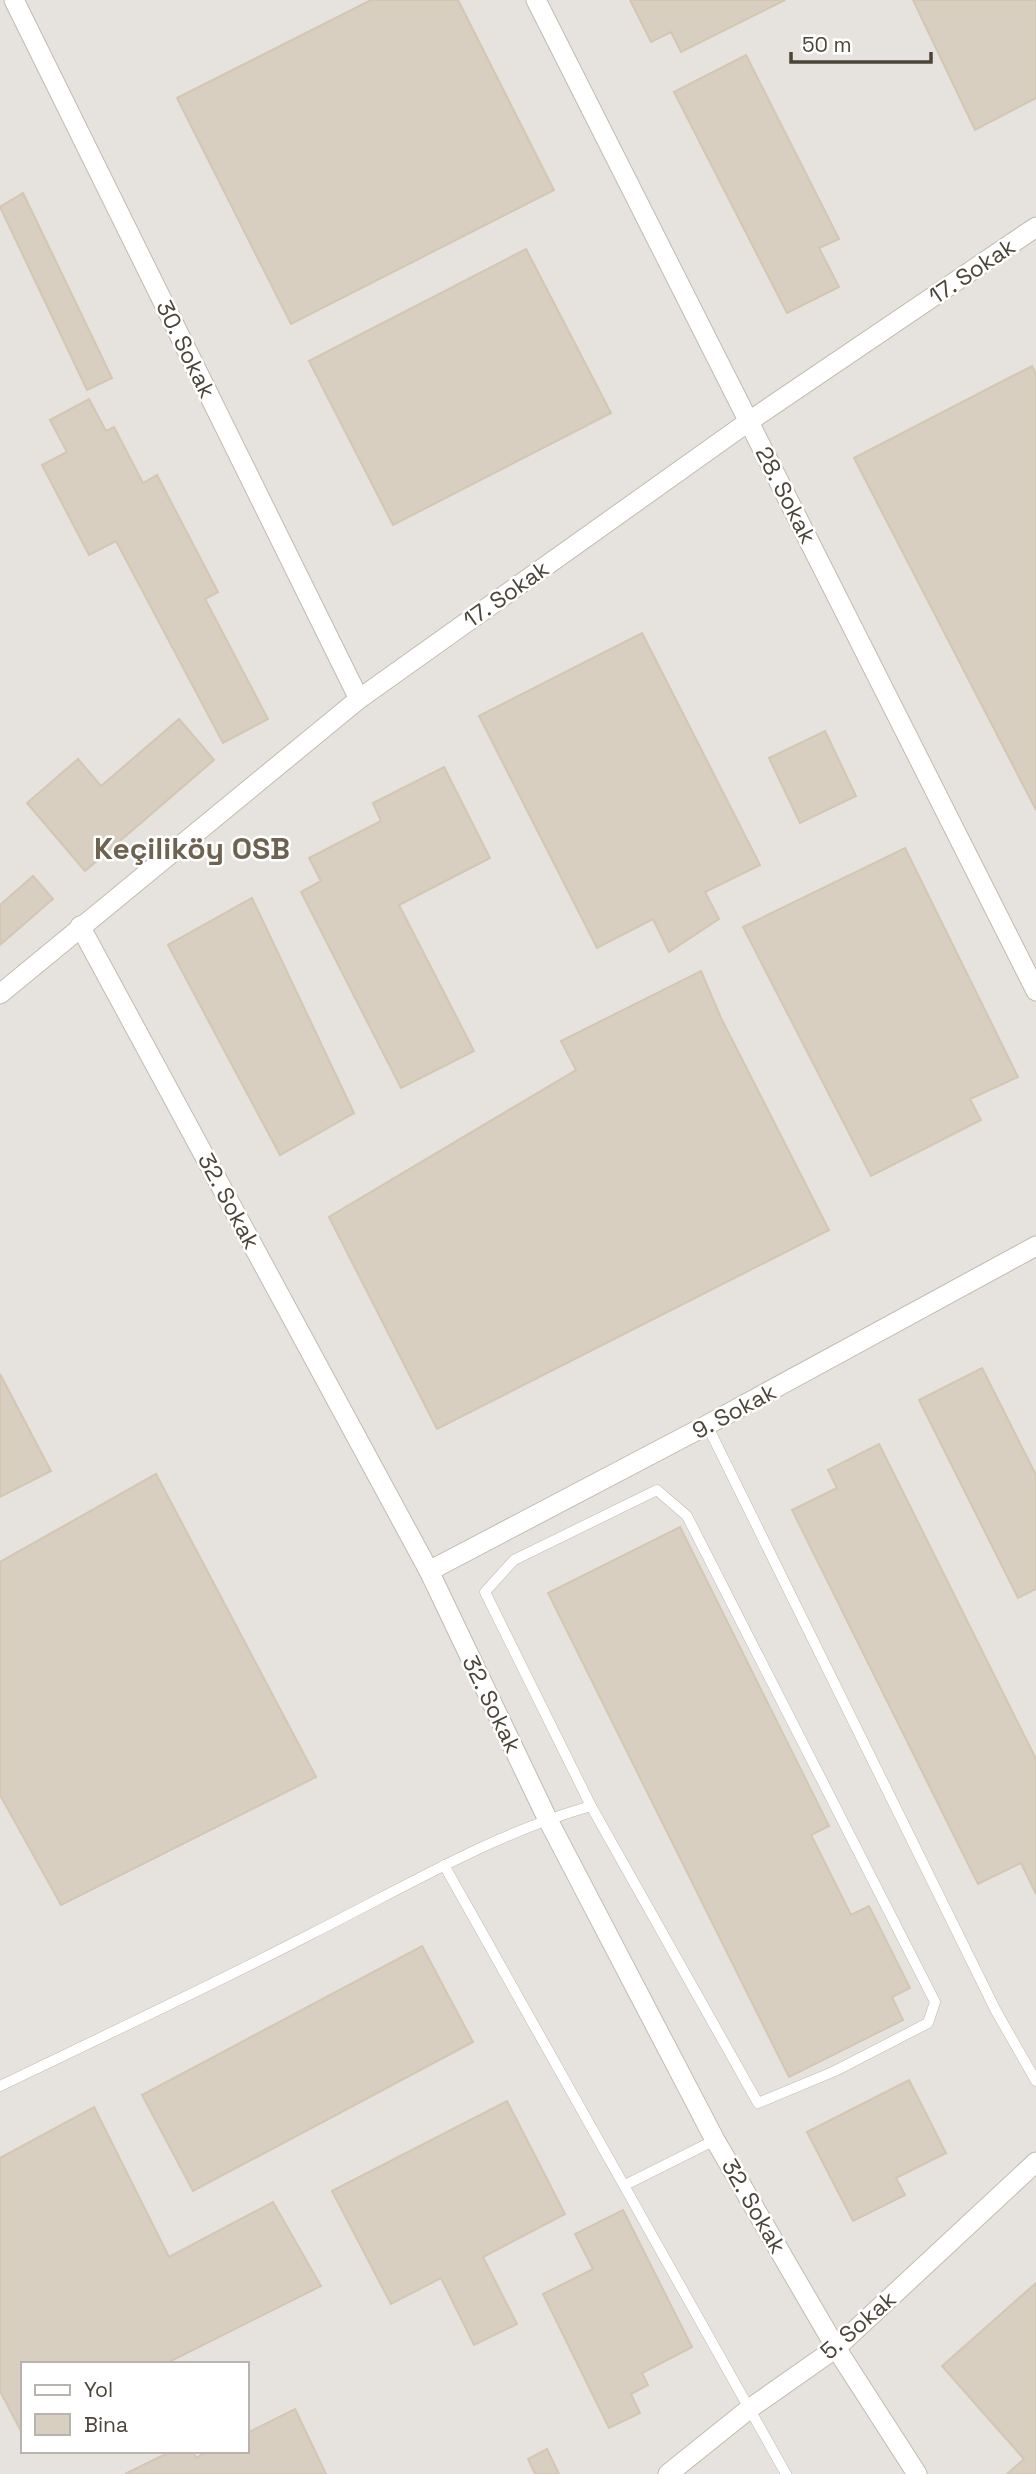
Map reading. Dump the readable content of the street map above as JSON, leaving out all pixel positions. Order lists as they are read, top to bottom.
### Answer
{
  "streets": {
    "street": [
      "17. Sokak",
      "30. Sokak",
      "28. Sokak",
      "32. Sokak",
      "9. Sokak",
      "5. Sokak"
    ]
  },
  "crossings": [
    ["17. Sokak", "30. Sokak"],
    ["17. Sokak", "28. Sokak"],
    ["17. Sokak", "32. Sokak"],
    ["32. Sokak", "9. Sokak"],
    ["32. Sokak", "5. Sokak"]
  ],
  "districts": ["Keçiliköy OSB"],
  "legend": ["Yol", "Bina"],
  "scale_bar": "50 m"
}
